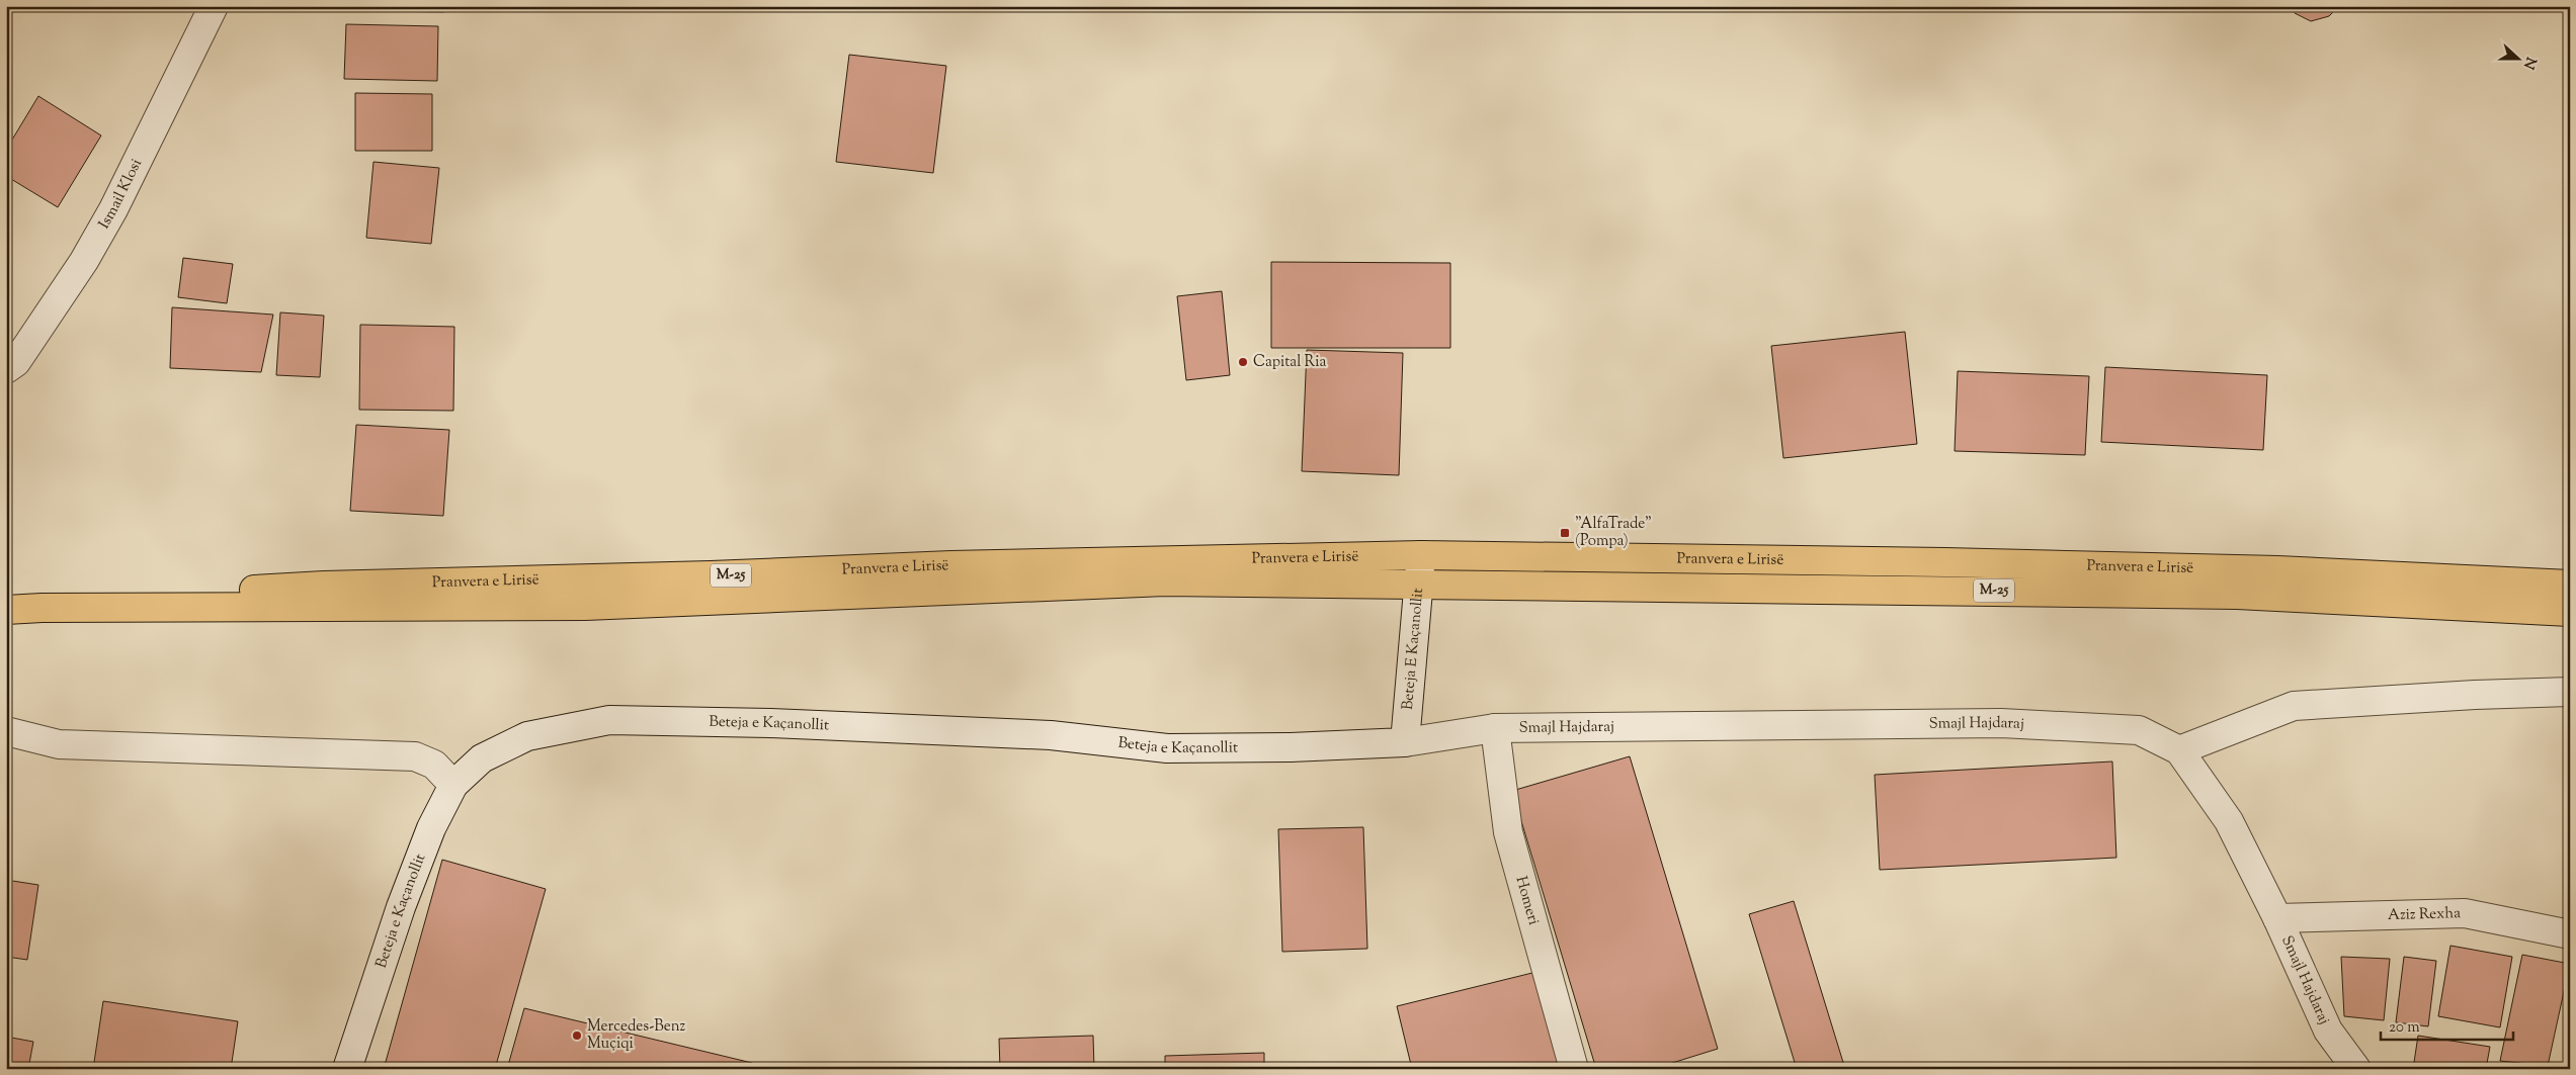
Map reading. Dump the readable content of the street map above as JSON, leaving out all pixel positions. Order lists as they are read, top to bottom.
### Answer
{
  "streets": {
    "main road": ["Pranvera e Lirisë", "M-25"],
    "street": [
      "Ismail Klosi",
      "Beteja E Kaçanollit",
      "Beteja e Kaçanollit",
      "Smajl Hajdaraj",
      "Homeri",
      "Aziz Rexha"
    ]
  },
  "crossings": [
    ["Pranvera e Lirisë", "Beteja E Kaçanollit"],
    ["Beteja E Kaçanollit", "Beteja e Kaçanollit"],
    ["Beteja E Kaçanollit", "Smajl Hajdaraj"],
    ["Beteja e Kaçanollit", "Smajl Hajdaraj"],
    ["Smajl Hajdaraj", "Homeri"],
    ["Smajl Hajdaraj", "Aziz Rexha"]
  ],
  "places": {
    "other": ["Capital Ria", "Mercedes-Benz Muçiqi"],
    "transit": ["\"AlfaTrade\" (Pompa)"]
  },
  "scale_bar": "20 m",
  "north": "right"
}
